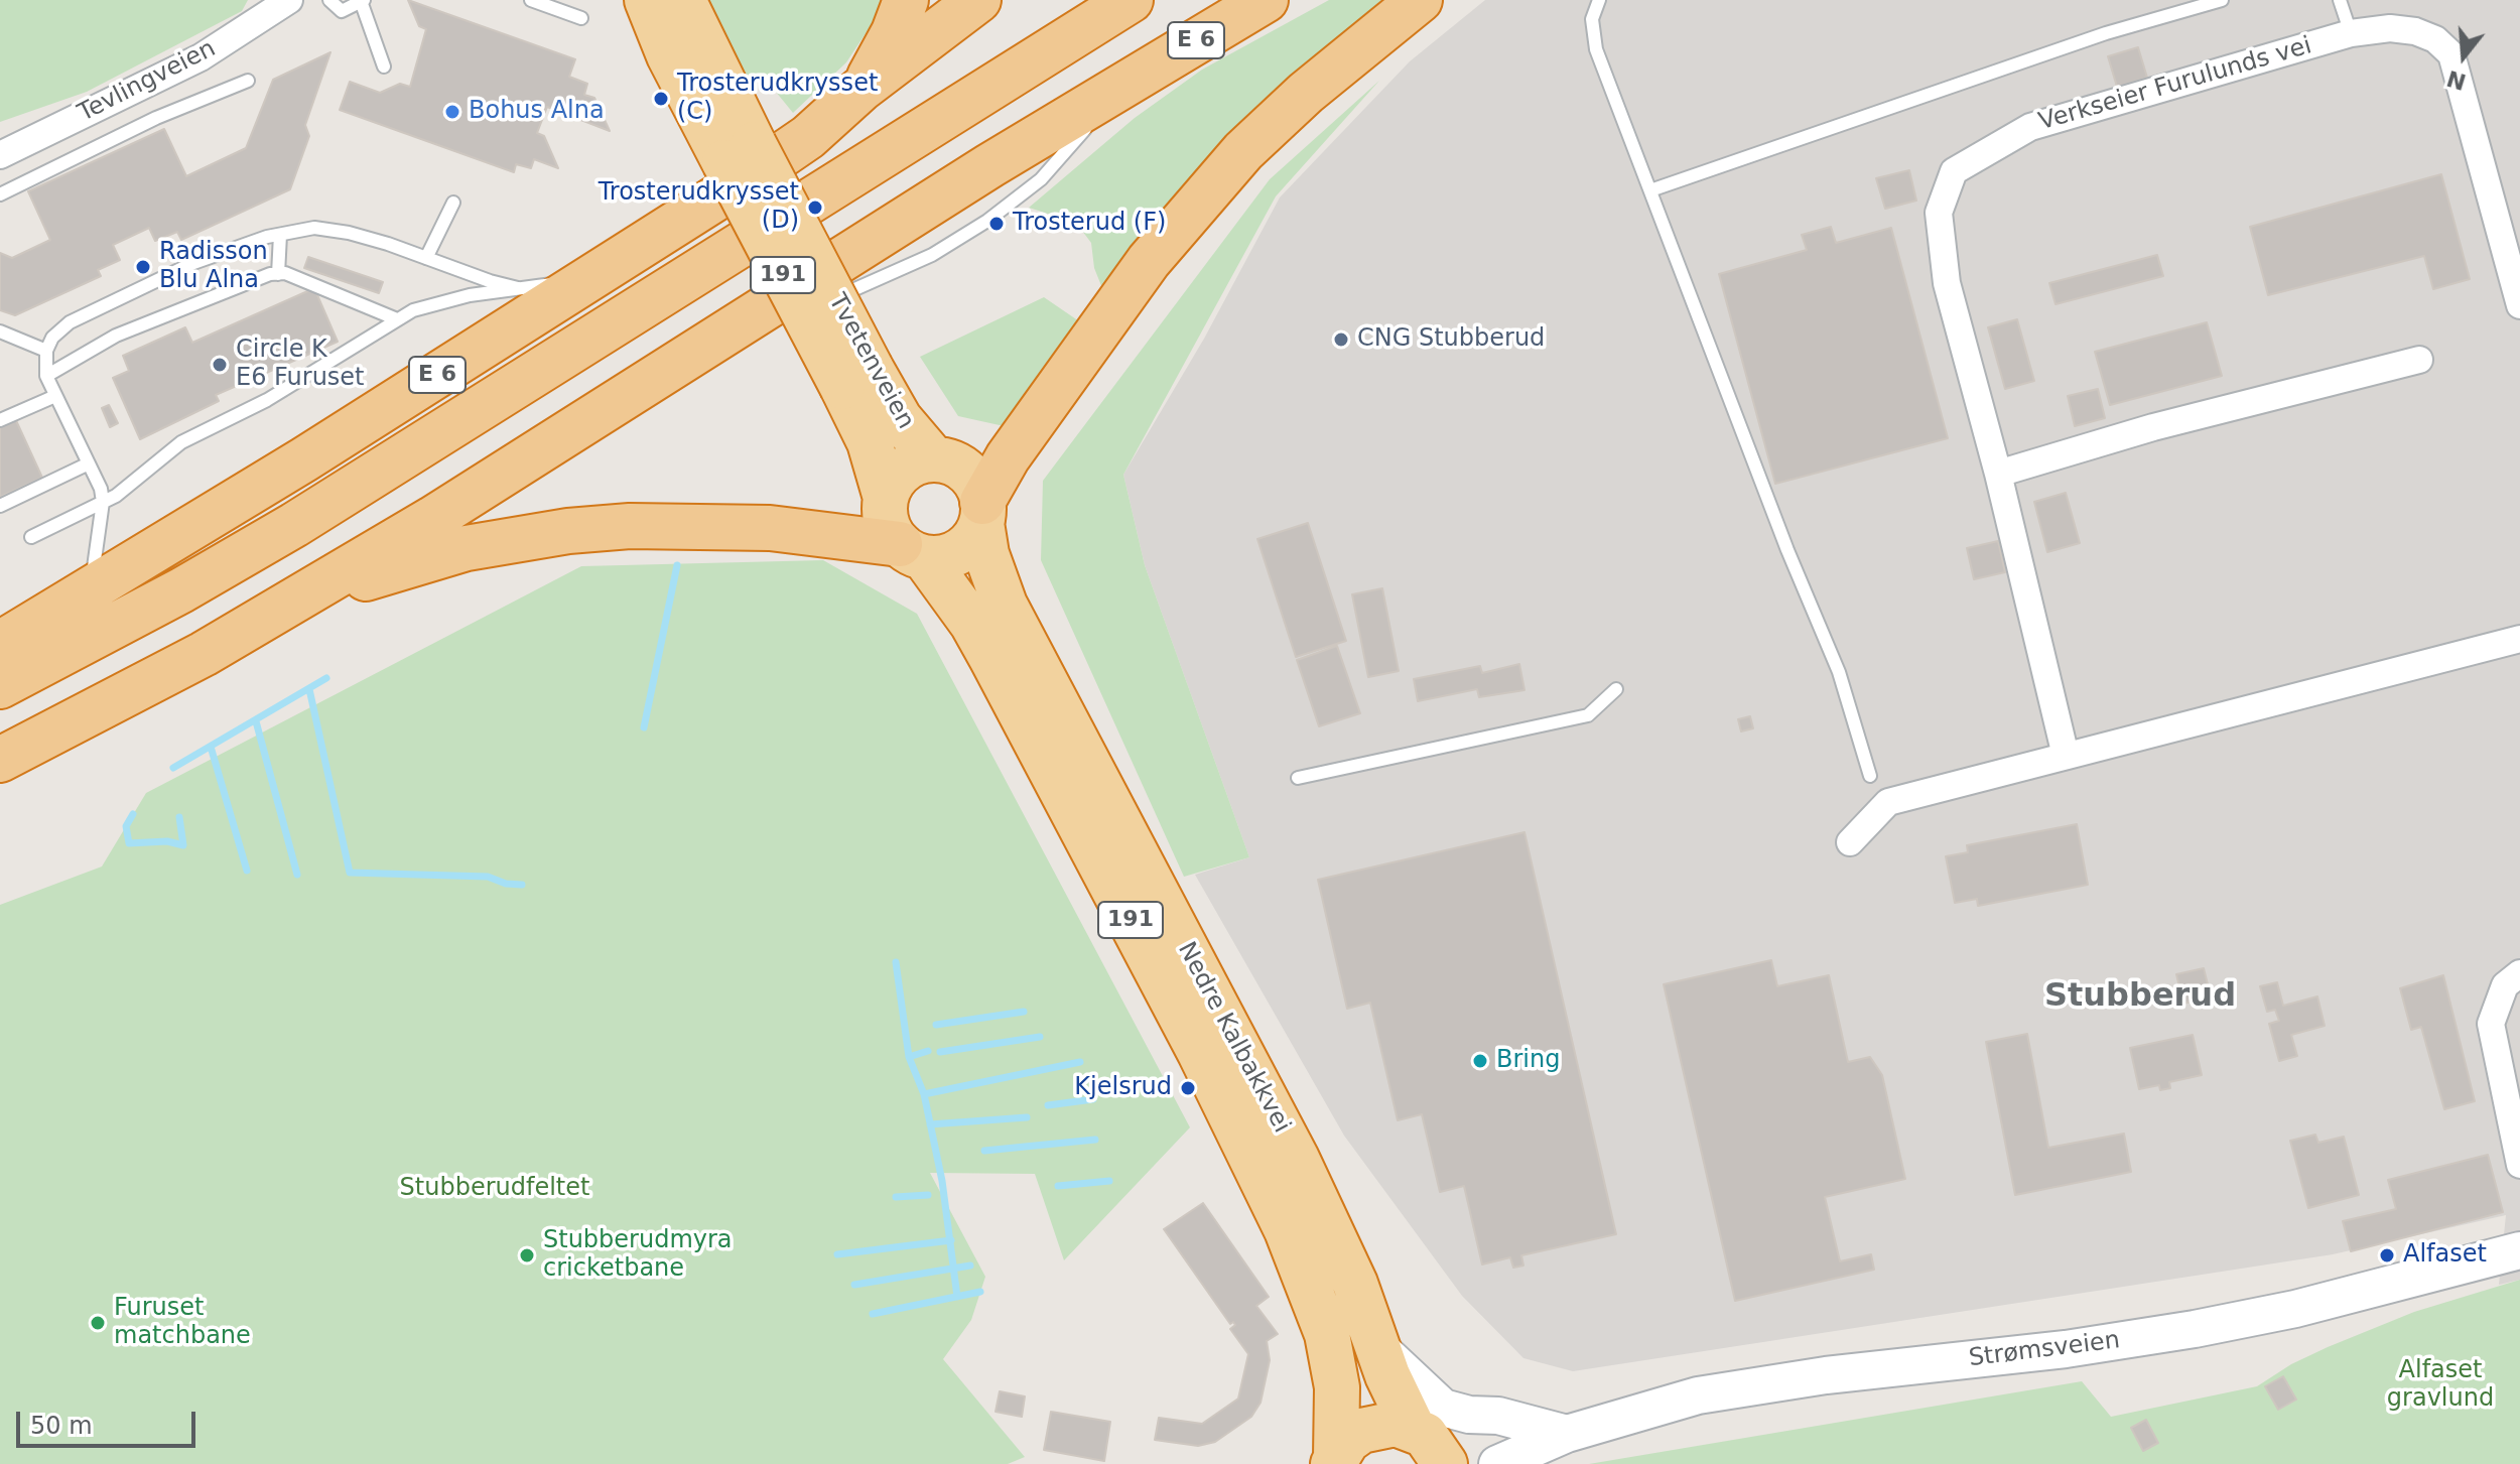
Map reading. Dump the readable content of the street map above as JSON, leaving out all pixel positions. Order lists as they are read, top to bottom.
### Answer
{
  "streets": {
    "highway": [
      "E 6",
      "191",
      "Tvetenveien",
      "Nedre Kalbakkvei"
    ],
    "main road": ["Strømsveien"],
    "street": ["Tevlingveien", "Verkseier Furulunds vei"]
  },
  "crossings": [
    ["191", "Tvetenveien"],
    ["191", "Nedre Kalbakkvei"],
    ["Tvetenveien", "Nedre Kalbakkvei"],
    ["Nedre Kalbakkvei", "Strømsveien"]
  ],
  "districts": ["Stubberud"],
  "parks": ["Stubberudfeltet", "Alfaset gravlund"],
  "places": [
    "Trosterudkrysset (C)",
    "Bohus Alna",
    "Trosterudkrysset (D)",
    "Trosterud (F)",
    "Radisson Blu Alna",
    "CNG Stubberud",
    "Circle K E6 Furuset",
    "Bring",
    "Kjelsrud",
    "Stubberudmyra cricketbane",
    "Alfaset",
    "Furuset matchbane"
  ],
  "scale_bar": "50 m",
  "north": "bottom"
}
